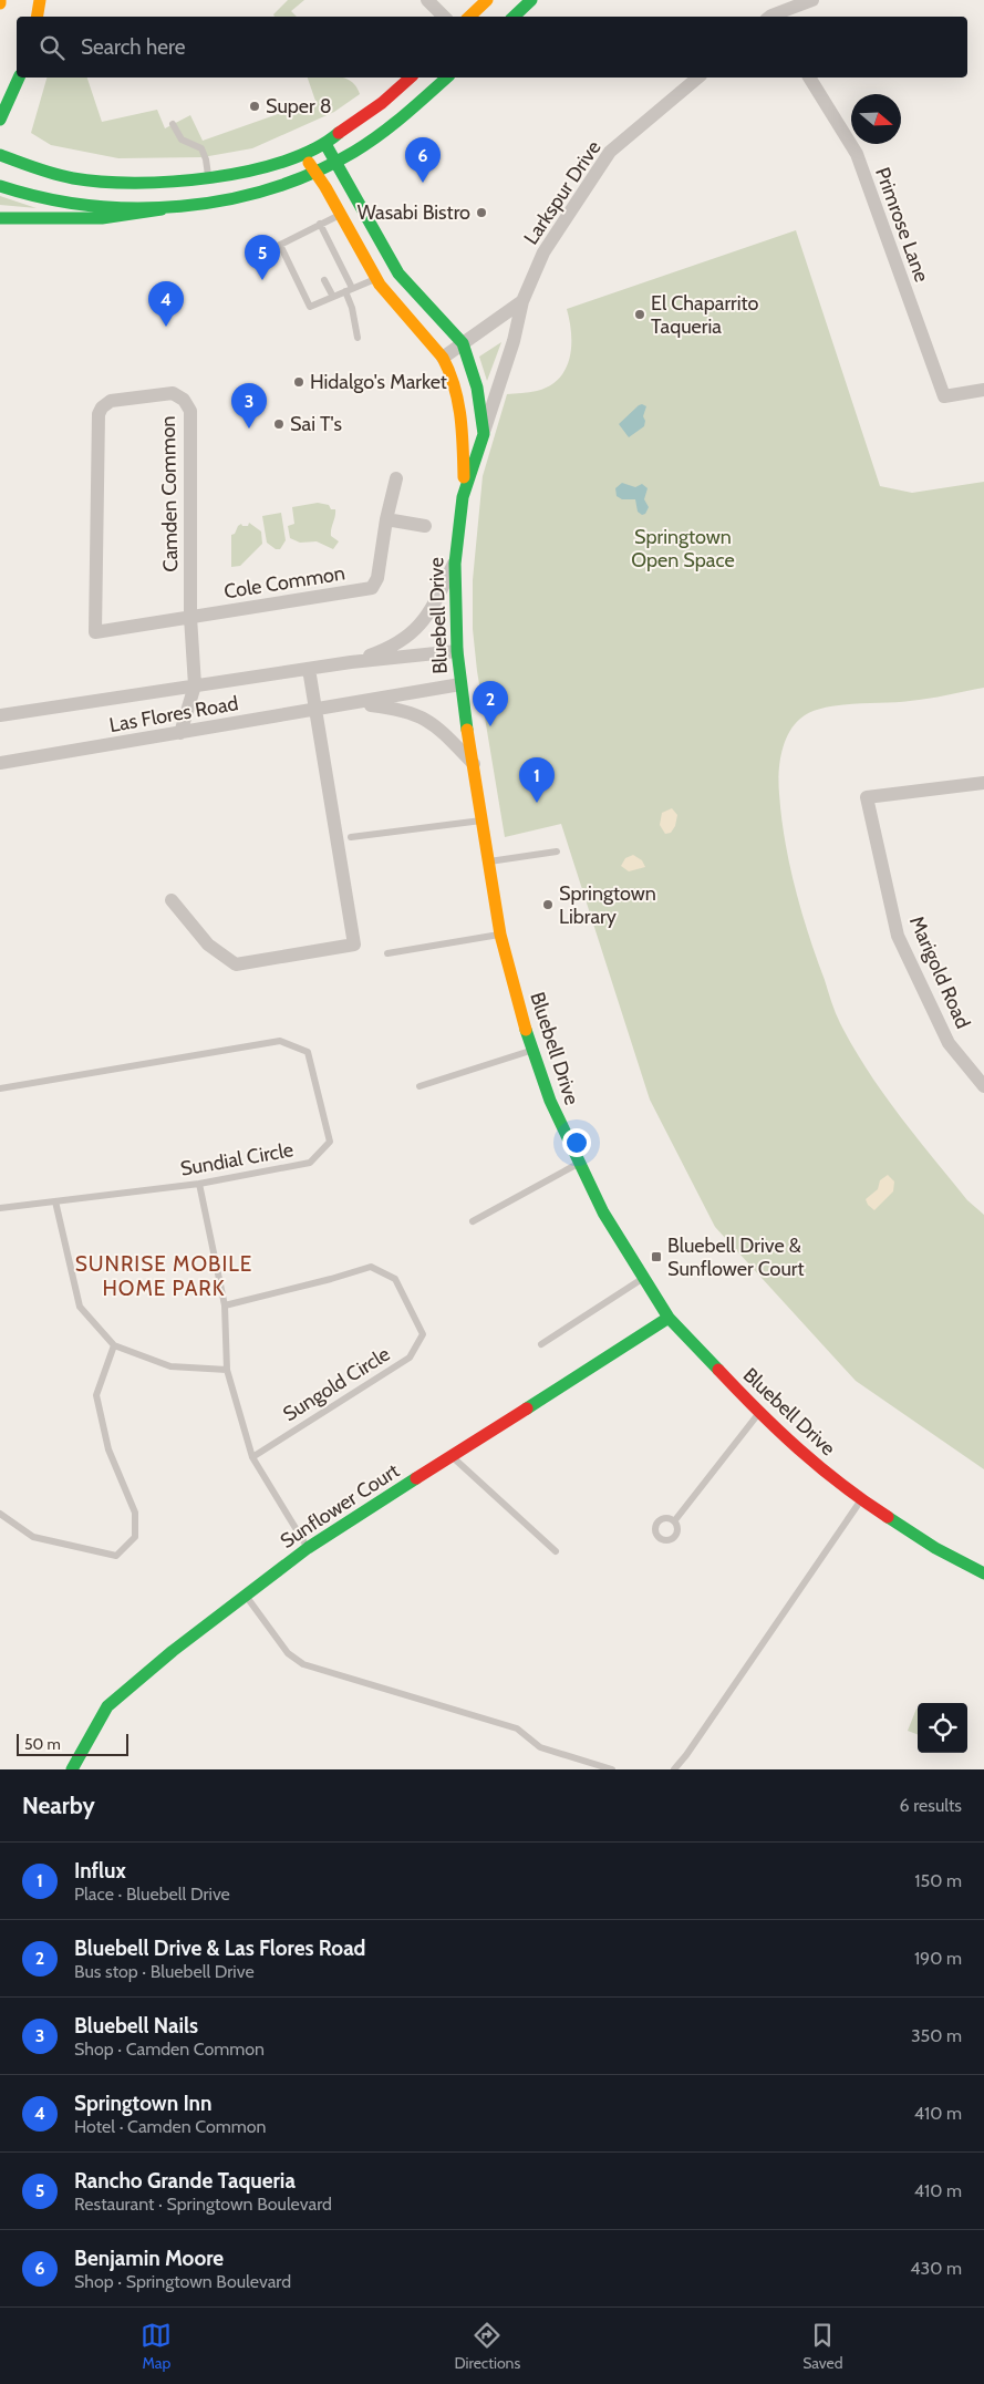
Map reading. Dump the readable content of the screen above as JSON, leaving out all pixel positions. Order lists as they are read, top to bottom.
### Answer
{
  "streets": {
    "main road": ["Bluebell Drive", "Sunflower Court"],
    "street": [
      "Larkspur Drive",
      "Primrose Lane",
      "Camden Common",
      "Cole Common",
      "Las Flores Road",
      "Marigold Road"
    ],
    "lane": ["Sundial Circle", "Sungold Circle"]
  },
  "crossings": [
    ["Larkspur Drive", "Bluebell Drive"],
    ["Camden Common", "Cole Common"],
    ["Camden Common", "Las Flores Road"],
    ["Bluebell Drive", "Las Flores Road"],
    ["Bluebell Drive", "Sunflower Court"]
  ],
  "districts": ["SUNRISE MOBILE HOME PARK"],
  "parks": ["Springtown Open Space"],
  "places": {
    "other": [
      "Super 8",
      "Wasabi Bistro",
      "El Chaparrito Taqueria",
      "Hidalgo's Market",
      "Sai T's",
      "Springtown Library"
    ],
    "transit": ["Bluebell Drive & Sunflower Court"]
  },
  "scale_bar": "50 m",
  "north": "right",
  "page": {
    "search": "Search here",
    "pins": [
      "6",
      "5",
      "4",
      "3",
      "2",
      "1"
    ],
    "scale": "50 m",
    "heading": ["Nearby", "6 results"],
    "list": [
      {
        "mark": "1",
        "name": "Influx",
        "note": "Place · Bluebell Drive",
        "value": "150 m"
      },
      {
        "mark": "2",
        "name": "Bluebell Drive & Las Flores Road",
        "note": "Bus stop · Bluebell Drive",
        "value": "190 m"
      },
      {
        "mark": "3",
        "name": "Bluebell Nails",
        "note": "Shop · Camden Common",
        "value": "350 m"
      },
      {
        "mark": "4",
        "name": "Springtown Inn",
        "note": "Hotel · Camden Common",
        "value": "410 m"
      },
      {
        "mark": "5",
        "name": "Rancho Grande Taqueria",
        "note": "Restaurant · Springtown Boulevard",
        "value": "410 m"
      },
      {
        "mark": "6",
        "name": "Benjamin Moore",
        "note": "Shop · Springtown Boulevard",
        "value": "430 m"
      }
    ],
    "nav": ["Map", "Directions", "Saved"]
  }
}
